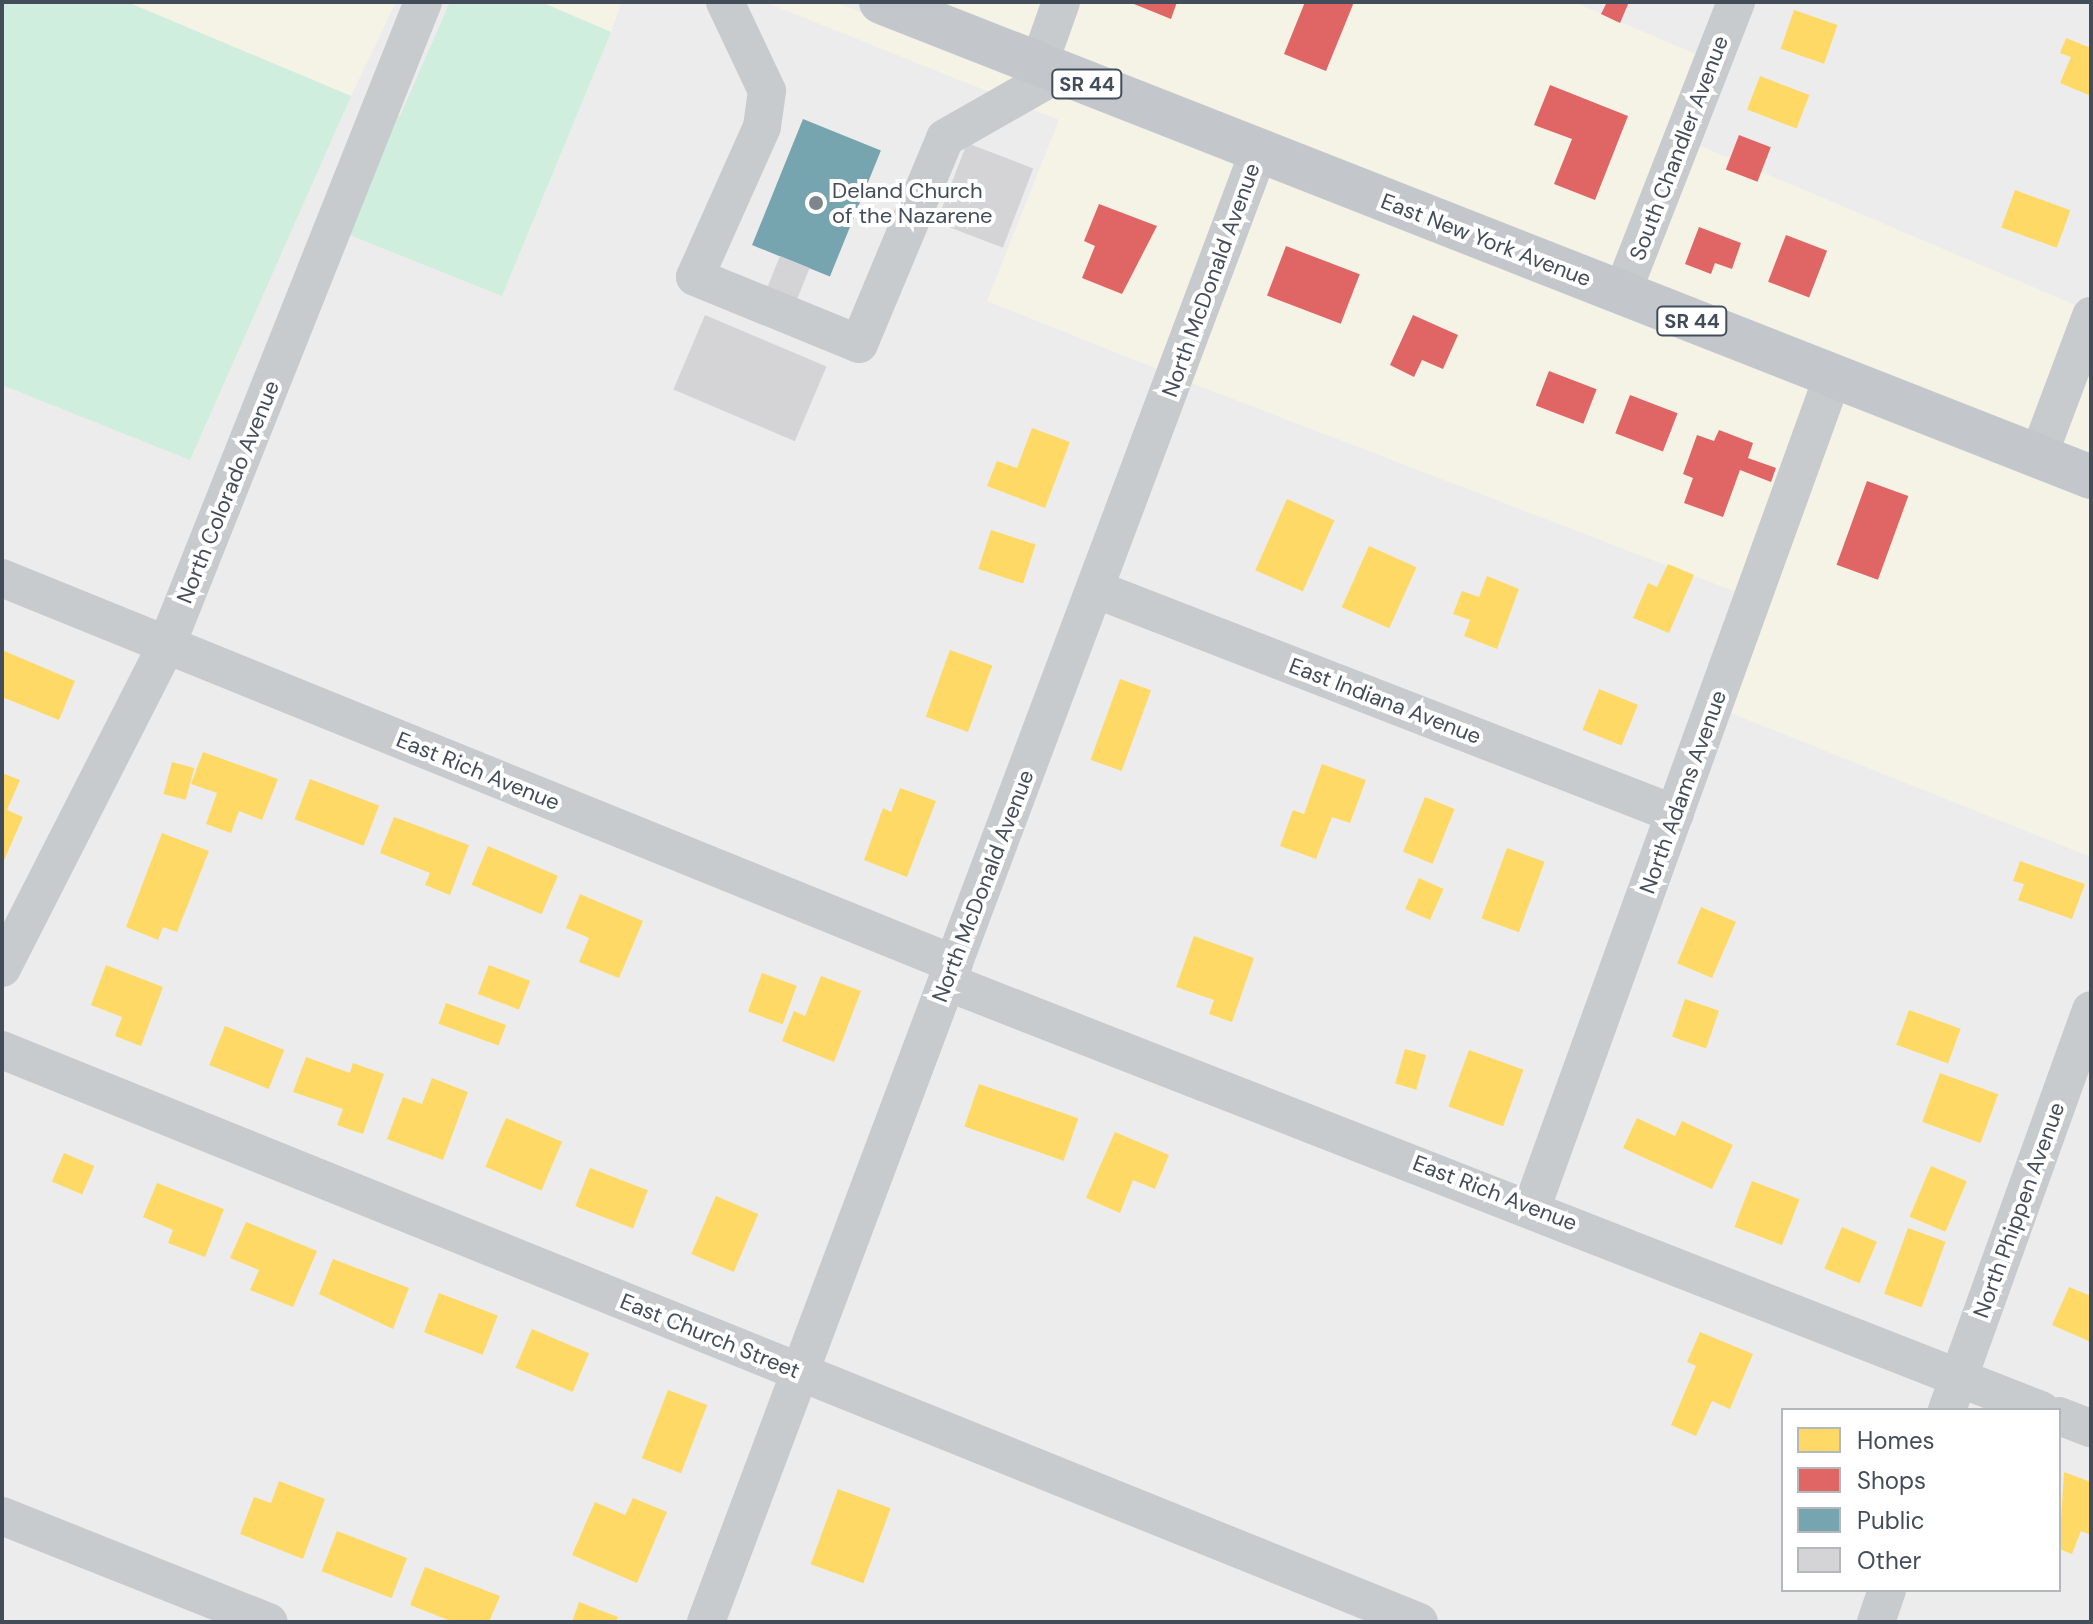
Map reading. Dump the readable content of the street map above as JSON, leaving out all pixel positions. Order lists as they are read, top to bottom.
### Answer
{
  "streets": {
    "main road": ["SR 44", "East New York Avenue"],
    "street": [
      "South Chandler Avenue",
      "North McDonald Avenue",
      "North Colorado Avenue",
      "East Indiana Avenue",
      "East Rich Avenue",
      "North Adams Avenue",
      "North Phippen Avenue",
      "East Church Street"
    ]
  },
  "crossings": [
    ["South Chandler Avenue", "East New York Avenue"],
    ["East New York Avenue", "North McDonald Avenue"],
    ["East New York Avenue", "North Adams Avenue"],
    ["North McDonald Avenue", "East Indiana Avenue"],
    ["North McDonald Avenue", "East Rich Avenue"],
    ["North McDonald Avenue", "East Church Street"],
    ["North Colorado Avenue", "East Rich Avenue"],
    ["East Indiana Avenue", "North Adams Avenue"],
    ["East Rich Avenue", "North Adams Avenue"],
    ["East Rich Avenue", "North Phippen Avenue"]
  ],
  "places": ["Deland Church of the Nazarene"],
  "legend": [
    "Homes",
    "Shops",
    "Public",
    "Other"
  ]
}
